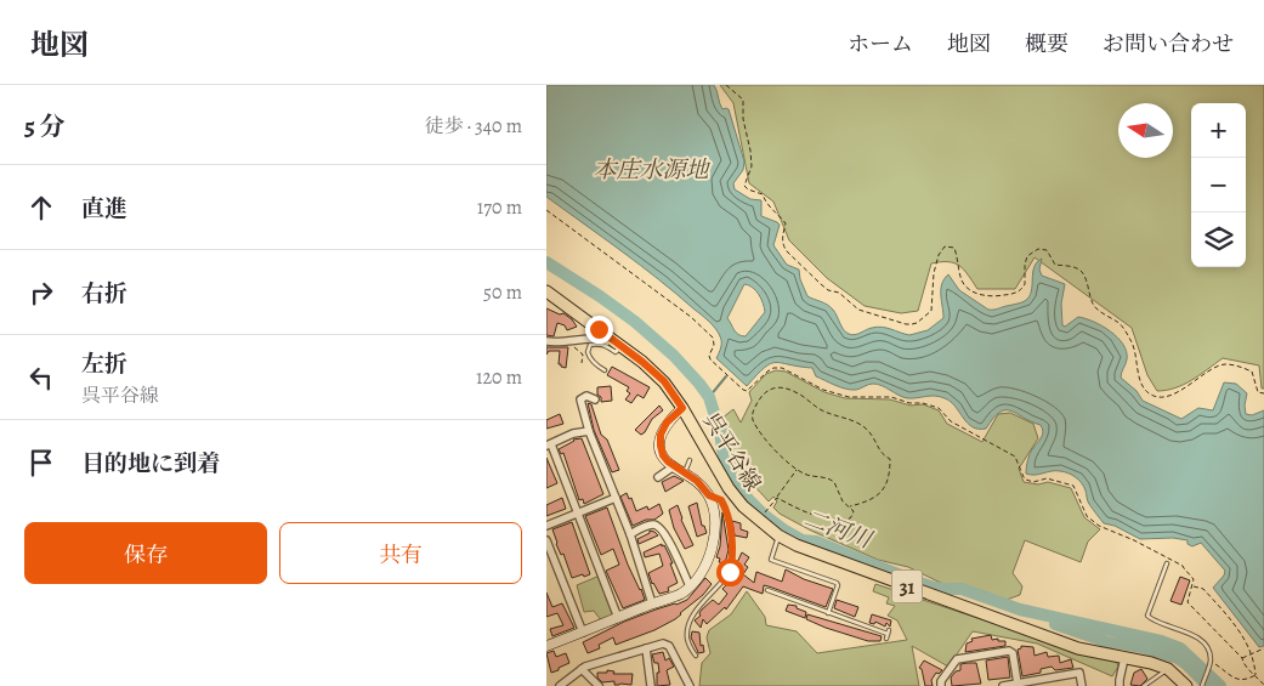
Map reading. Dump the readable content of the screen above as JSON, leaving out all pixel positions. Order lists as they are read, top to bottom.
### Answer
{
  "streets": {
    "main road": ["呉平谷線", "31"]
  },
  "water": ["本庄水源地", "二河川"],
  "north": "left",
  "page": {
    "header": "地図",
    "nav": [
      "ホーム",
      "地図",
      "概要",
      "お問い合わせ"
    ],
    "heading": ["5 分", "徒歩 · 340 m"],
    "map_buttons": ["+", "−"],
    "list": [
      ["直進", "170 m"],
      ["右折", "50 m"],
      ["左折", "呉平谷線", "120 m"],
      "目的地に到着"
    ],
    "buttons": ["保存", "共有"]
  }
}
